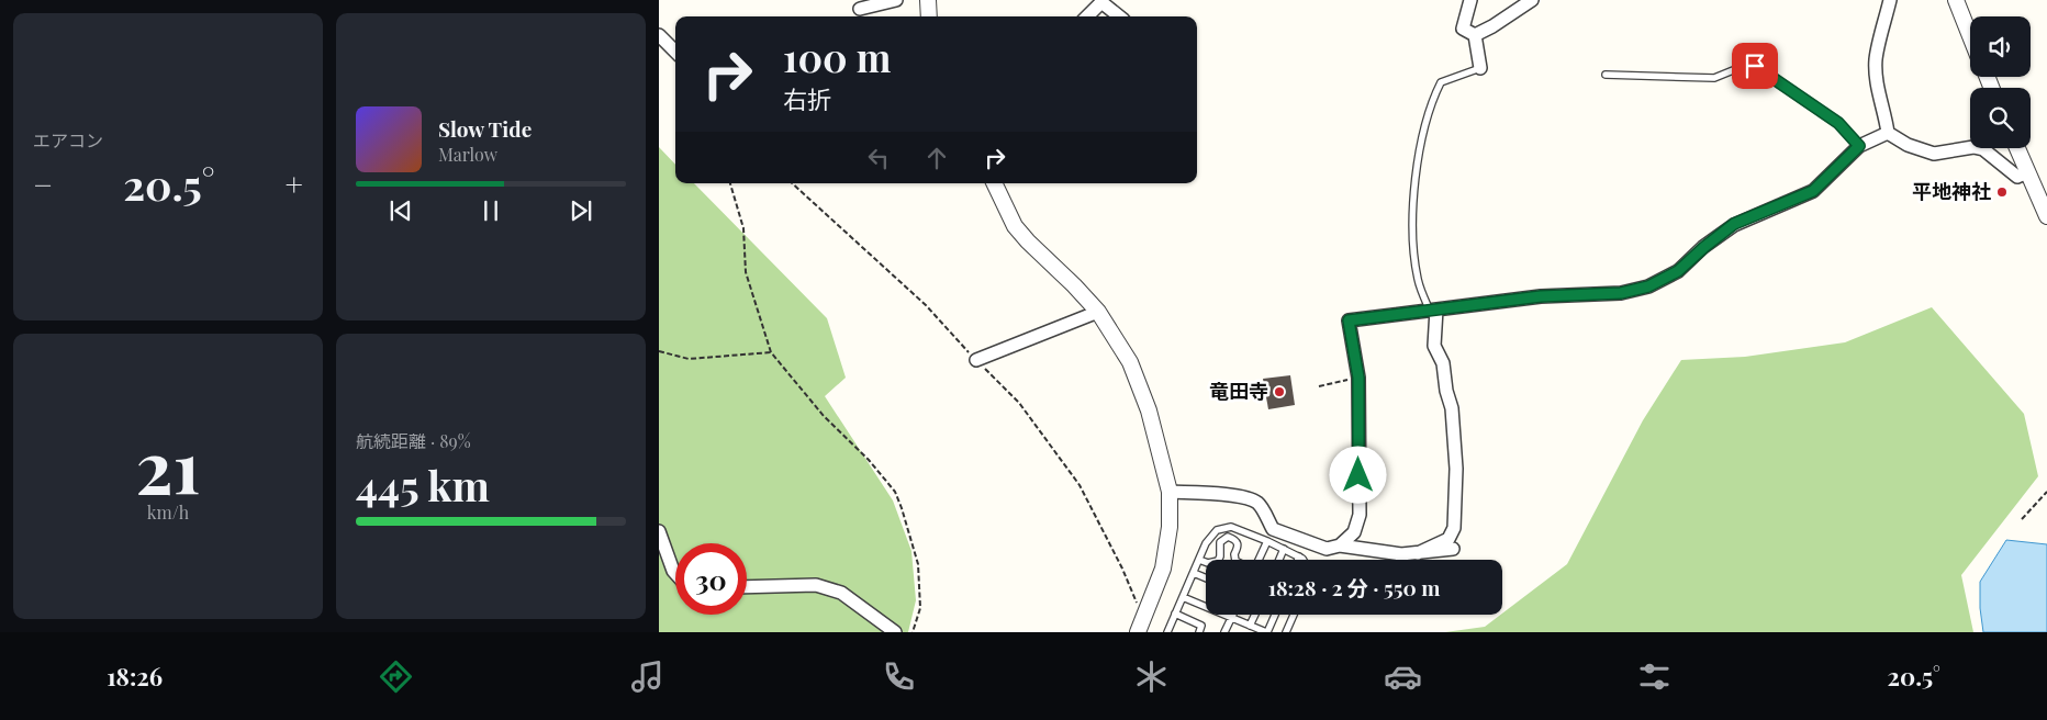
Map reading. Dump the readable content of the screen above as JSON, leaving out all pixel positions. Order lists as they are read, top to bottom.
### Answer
{
  "places": ["平地神社", "竜田寺"],
  "page": {
    "tile": [
      "エアコン",
      ["21", "km/h"],
      ["航続距離 · 89%", "445 km"]
    ],
    "turn": ["100 m", "右折"],
    "song": ["Slow Tide", "Marlow"],
    "heat": ["−", "20.5°", "+"],
    "limit": "30",
    "trip": "18:28 · 2 分 · 550 m",
    "tabs": ["18:26", "20.5°"]
  }
}
